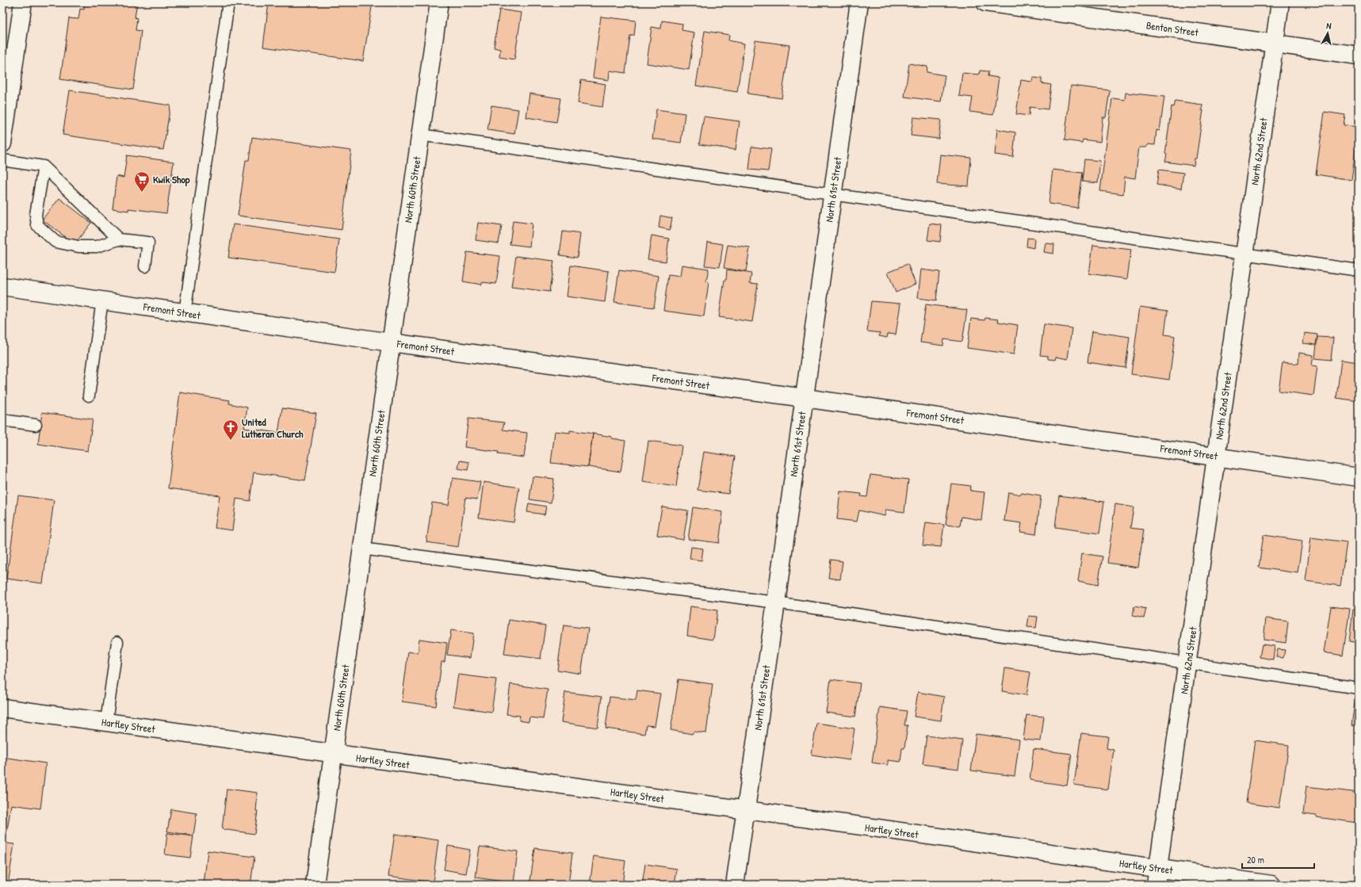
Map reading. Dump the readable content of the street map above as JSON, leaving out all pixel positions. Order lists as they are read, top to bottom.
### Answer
{
  "streets": {
    "street": [
      "Benton Street",
      "North 62nd Street",
      "North 60th Street",
      "North 61st Street",
      "Fremont Street",
      "Hartley Street"
    ]
  },
  "crossings": [
    ["Benton Street", "North 62nd Street"],
    ["North 62nd Street", "Fremont Street"],
    ["North 62nd Street", "Hartley Street"],
    ["North 60th Street", "Fremont Street"],
    ["North 60th Street", "Hartley Street"],
    ["North 61st Street", "Fremont Street"],
    ["North 61st Street", "Hartley Street"]
  ],
  "places": {
    "supermarket": ["Kwik Shop"],
    "church": ["United Lutheran Church"]
  },
  "scale_bar": "20 m",
  "north": "top"
}
